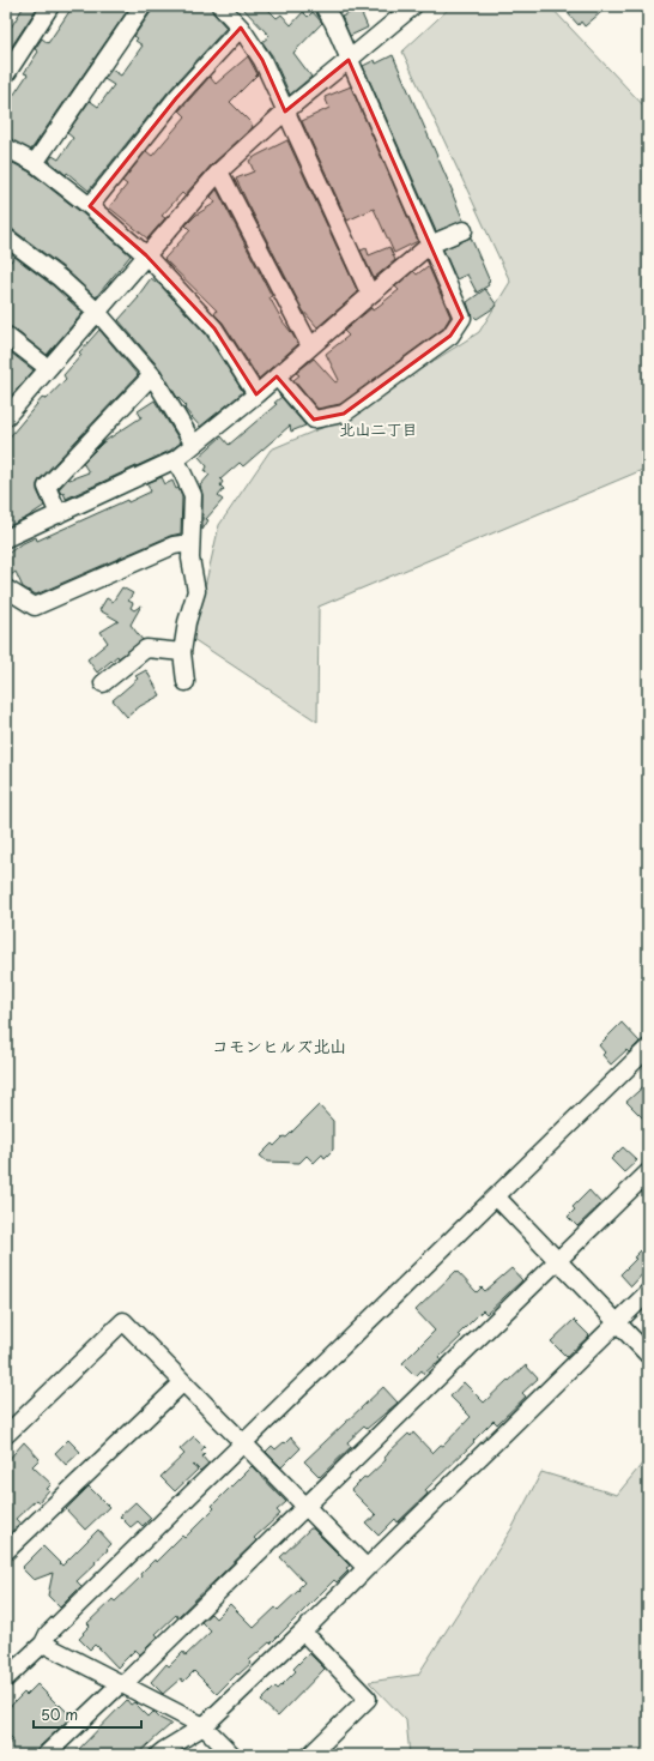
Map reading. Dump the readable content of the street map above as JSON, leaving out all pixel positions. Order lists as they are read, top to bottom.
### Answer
{
  "districts": ["北山二丁目", "コモンヒルズ北山"],
  "scale_bar": "50 m"
}
